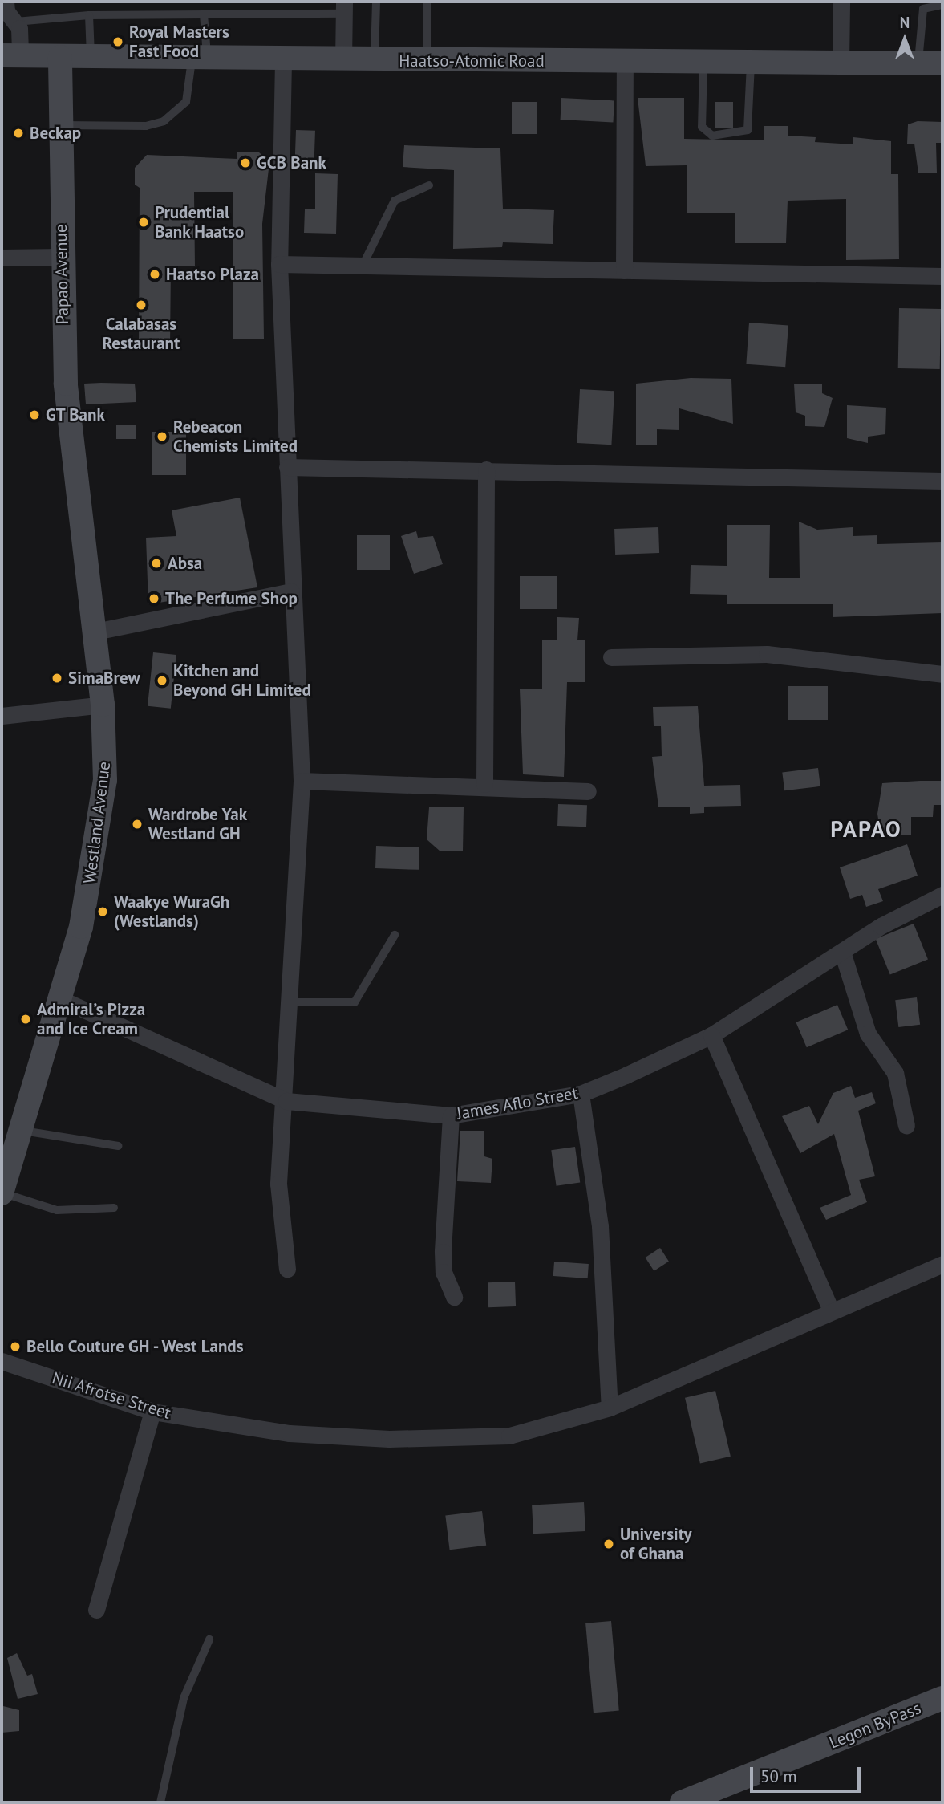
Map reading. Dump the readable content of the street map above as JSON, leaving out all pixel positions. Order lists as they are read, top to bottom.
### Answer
{
  "streets": {
    "street": [
      "Haatso-Atomic Road",
      "Papao Avenue",
      "Westland Avenue",
      "James Aflo Street",
      "Nii Afrotse Street",
      "Legon ByPass"
    ]
  },
  "crossings": [
    ["Haatso-Atomic Road", "Papao Avenue"],
    ["Papao Avenue", "Westland Avenue"],
    ["Westland Avenue", "James Aflo Street"]
  ],
  "districts": ["PAPAO"],
  "places": [
    "Royal Masters Fast Food",
    "Beckap",
    "GCB Bank",
    "Prudential Bank Haatso",
    "Haatso Plaza",
    "Calabasas Restaurant",
    "GT Bank",
    "Rebeacon Chemists Limited",
    "Absa",
    "The Perfume Shop",
    "SimaBrew",
    "Kitchen and Beyond GH Limited",
    "Wardrobe Yak Westland GH",
    "Waakye WuraGh (Westlands)",
    "Admiral’s Pizza and Ice Cream",
    "Bello Couture GH - West Lands",
    "University of Ghana"
  ],
  "scale_bar": "50 m",
  "north": "top"
}
